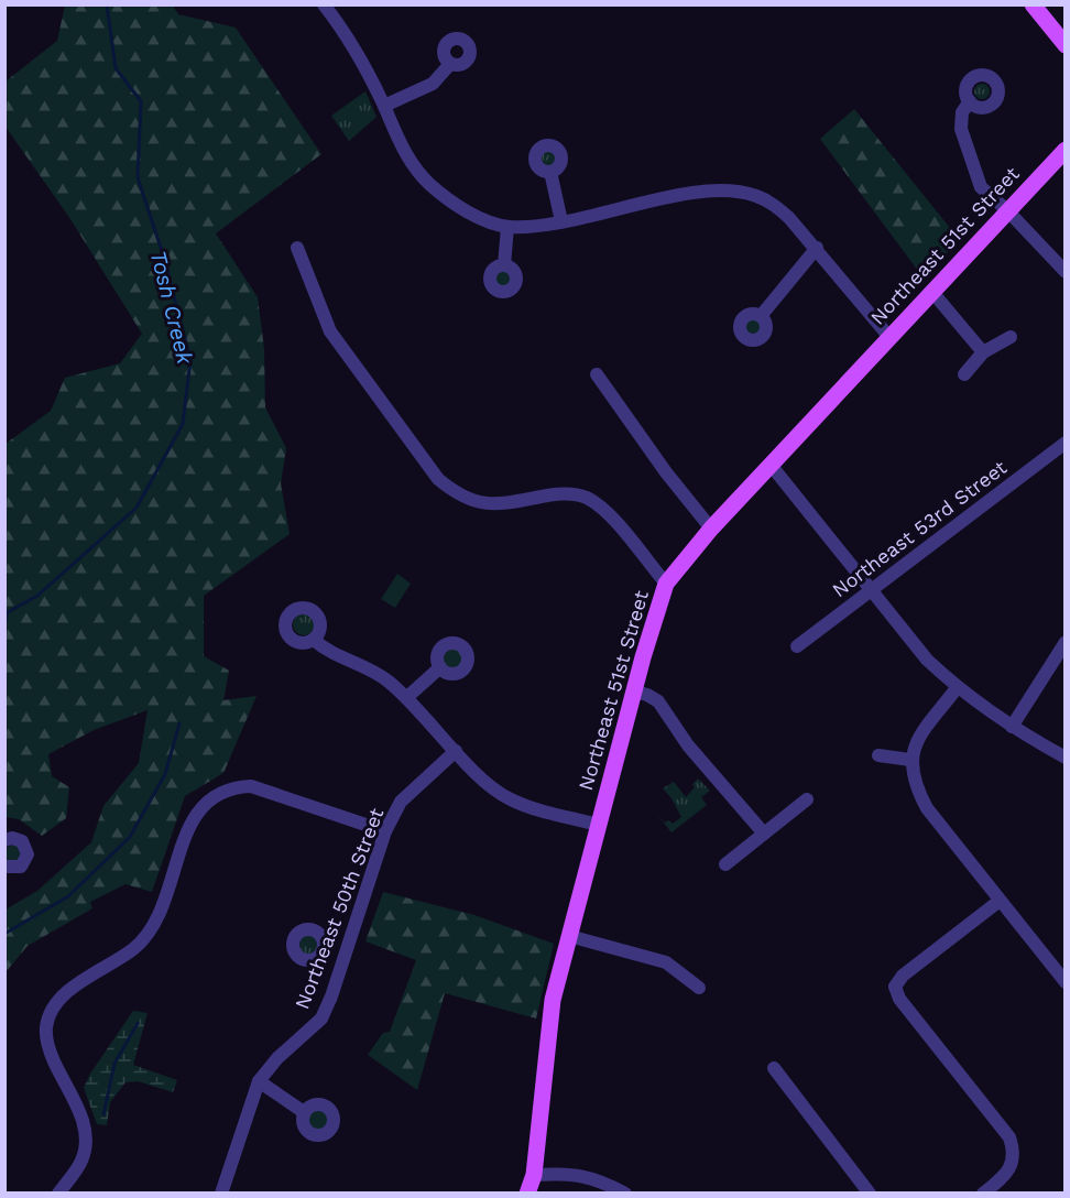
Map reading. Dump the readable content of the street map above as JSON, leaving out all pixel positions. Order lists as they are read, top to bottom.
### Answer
{
  "streets": {
    "main road": ["Northeast 51st Street"],
    "street": ["Northeast 53rd Street", "Northeast 50th Street"]
  },
  "water": ["Tosh Creek"]
}
